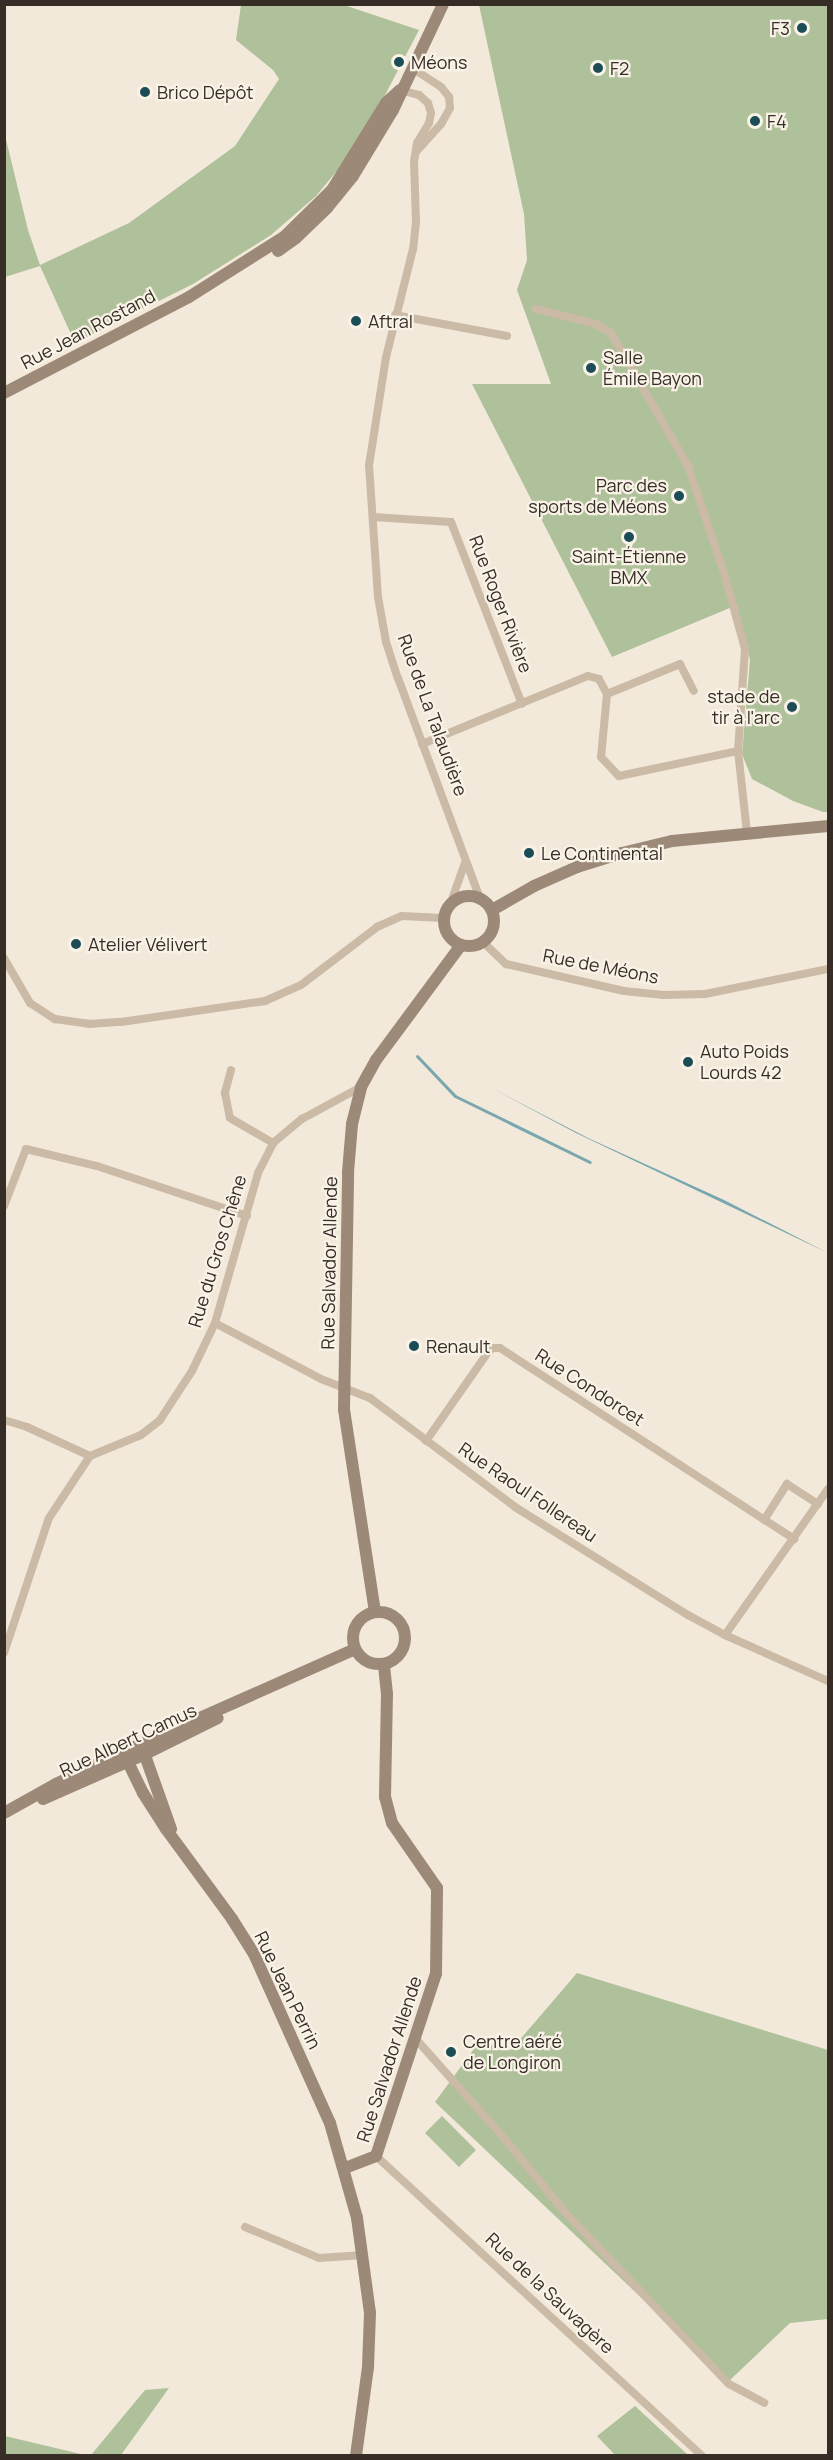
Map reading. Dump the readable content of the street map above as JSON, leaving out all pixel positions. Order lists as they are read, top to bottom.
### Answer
{
  "streets": {
    "street": [
      "Rue Jean Rostand",
      "Rue Roger Rivière",
      "Rue de La Talaudière",
      "Rue de Méons",
      "Rue du Gros Chêne",
      "Rue Salvador Allende",
      "Rue Condorcet",
      "Rue Raoul Follereau",
      "Rue Albert Camus",
      "Rue Jean Perrin",
      "Rue de la Sauvagère"
    ]
  },
  "crossings": [
    ["Rue Jean Rostand", "Rue de La Talaudière"],
    ["Rue Roger Rivière", "Rue de La Talaudière"],
    ["Rue de La Talaudière", "Rue de Méons"],
    ["Rue de La Talaudière", "Rue Salvador Allende"],
    ["Rue de Méons", "Rue Salvador Allende"],
    ["Rue du Gros Chêne", "Rue Salvador Allende"],
    ["Rue du Gros Chêne", "Rue Raoul Follereau"],
    ["Rue Salvador Allende", "Rue Raoul Follereau"],
    ["Rue Salvador Allende", "Rue Albert Camus"],
    ["Rue Salvador Allende", "Rue Jean Perrin"],
    ["Rue Salvador Allende", "Rue de la Sauvagère"],
    ["Rue Condorcet", "Rue Raoul Follereau"],
    ["Rue Albert Camus", "Rue Jean Perrin"]
  ],
  "places": [
    "F3",
    "Méons",
    "F2",
    "Brico Dépôt",
    "F4",
    "Aftral",
    "Salle Émile Bayon",
    "Parc des sports de Méons",
    "Saint-Étienne BMX",
    "stade de tir à l'arc",
    "Le Continental",
    "Atelier Vélivert",
    "Auto Poids Lourds 42",
    "Renault",
    "Centre aéré de Longiron"
  ]
}
